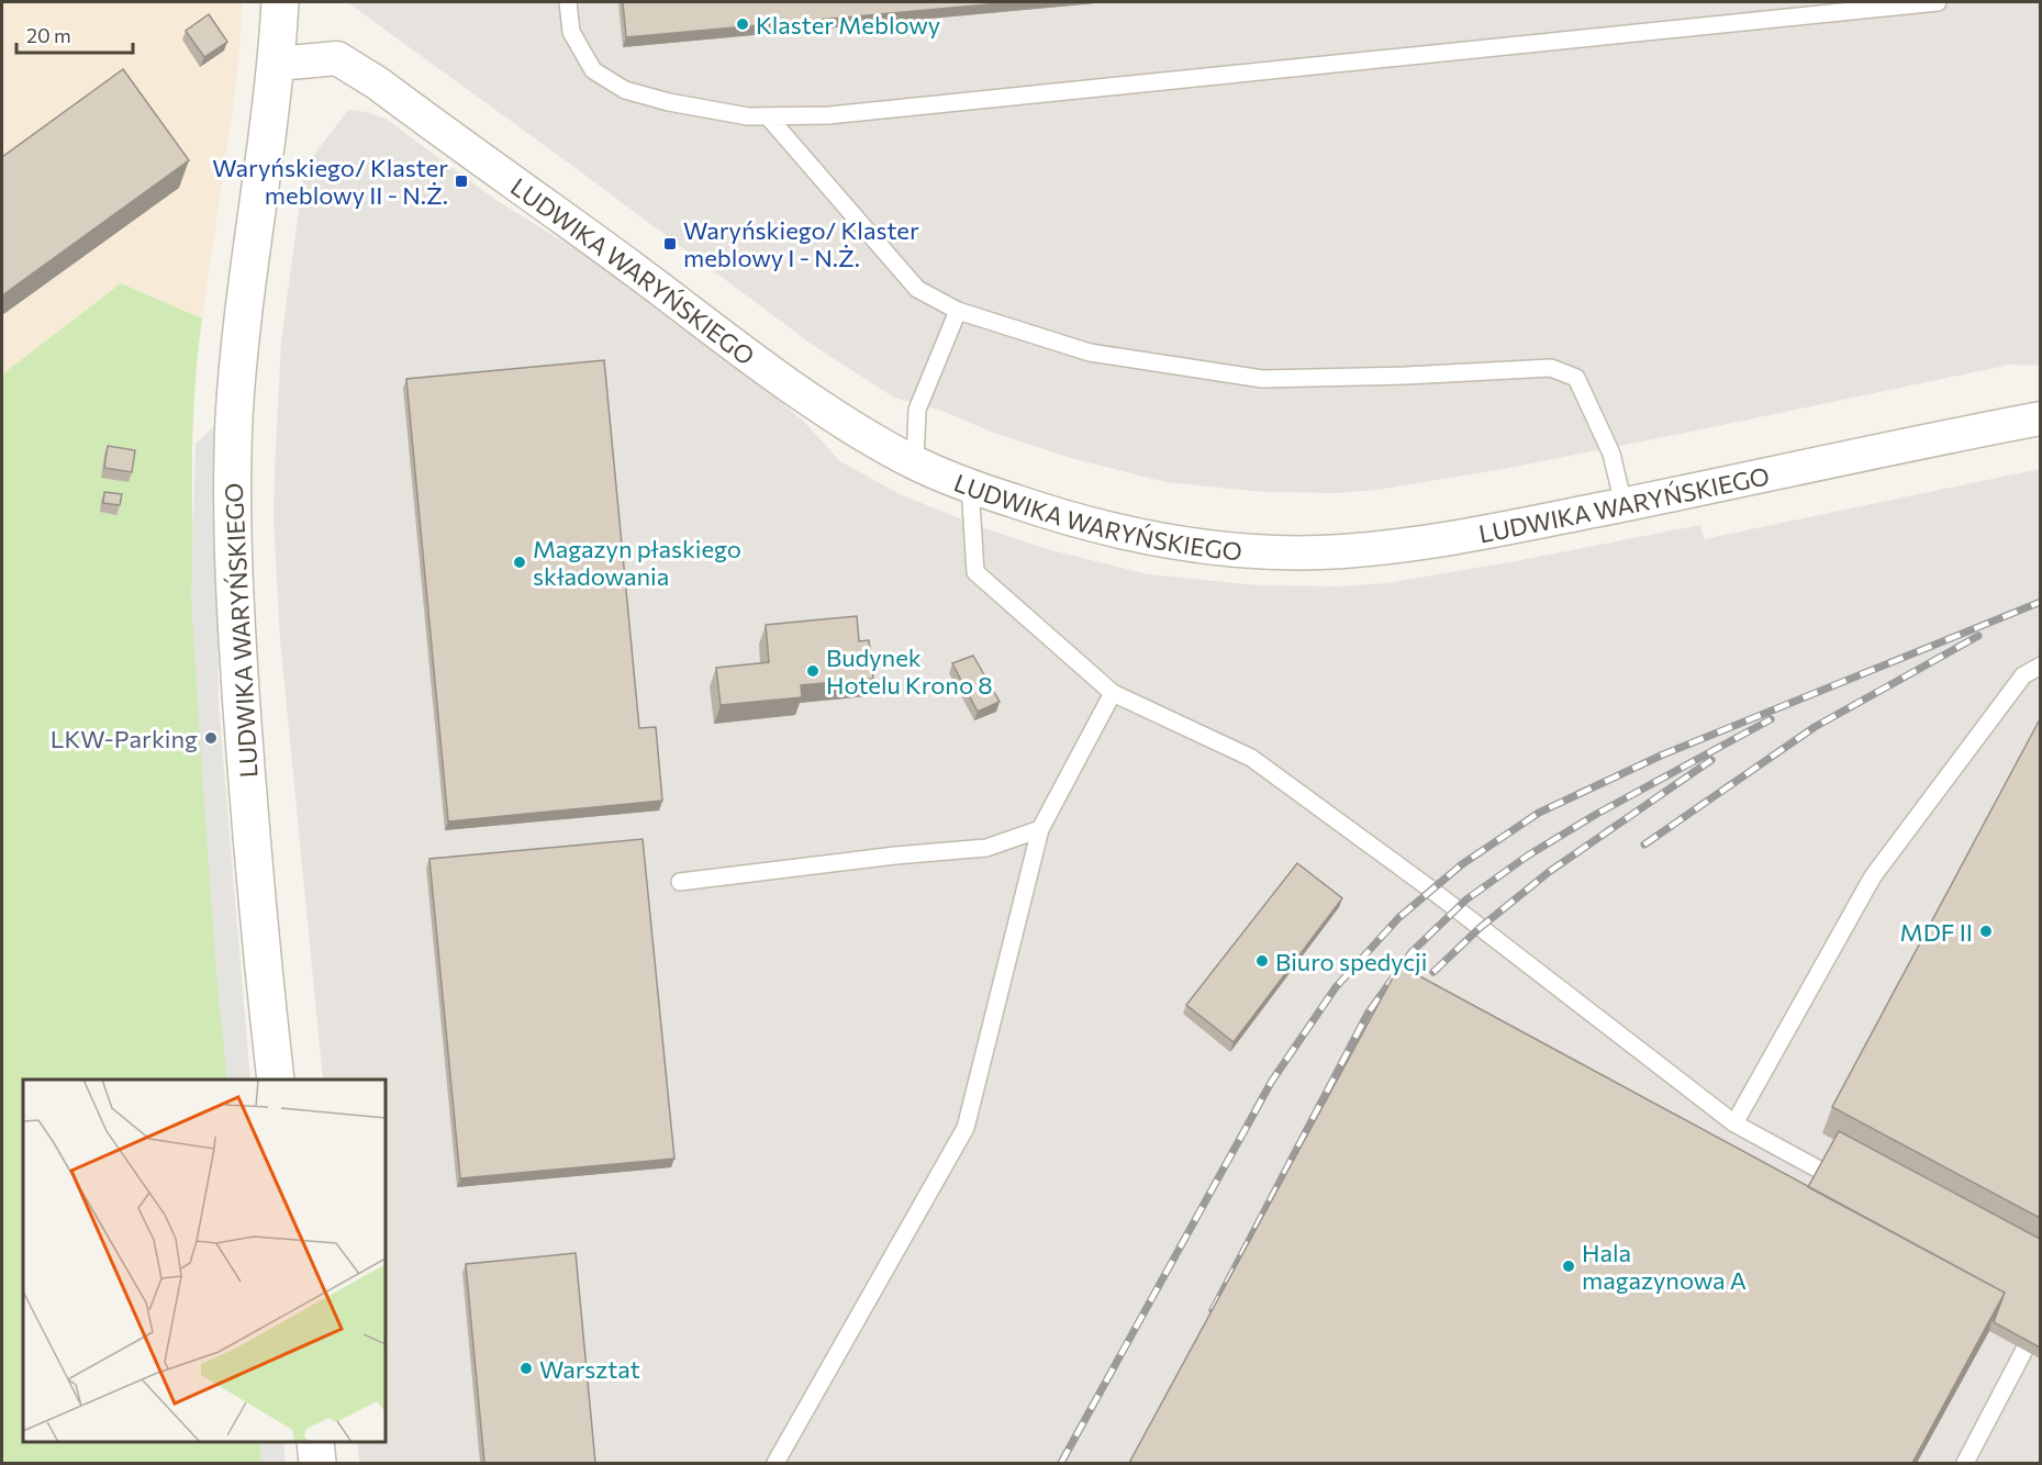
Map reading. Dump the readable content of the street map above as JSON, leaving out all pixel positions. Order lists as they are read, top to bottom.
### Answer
{
  "streets": {
    "street": ["LUDWIKA WARYŃSKIEGO"]
  },
  "places": {
    "other": [
      "Klaster Meblowy",
      "Magazyn płaskiego składowania",
      "Budynek Hotelu Krono 8",
      "LKW-Parking",
      "MDF II",
      "Biuro spedycji",
      "Hala magazynowa A",
      "Warsztat"
    ],
    "transit": ["Waryńskiego/ Klaster meblowy II - N.Ż.", "Waryńskiego/ Klaster meblowy I - N.Ż."]
  },
  "scale_bar": "20 m"
}
